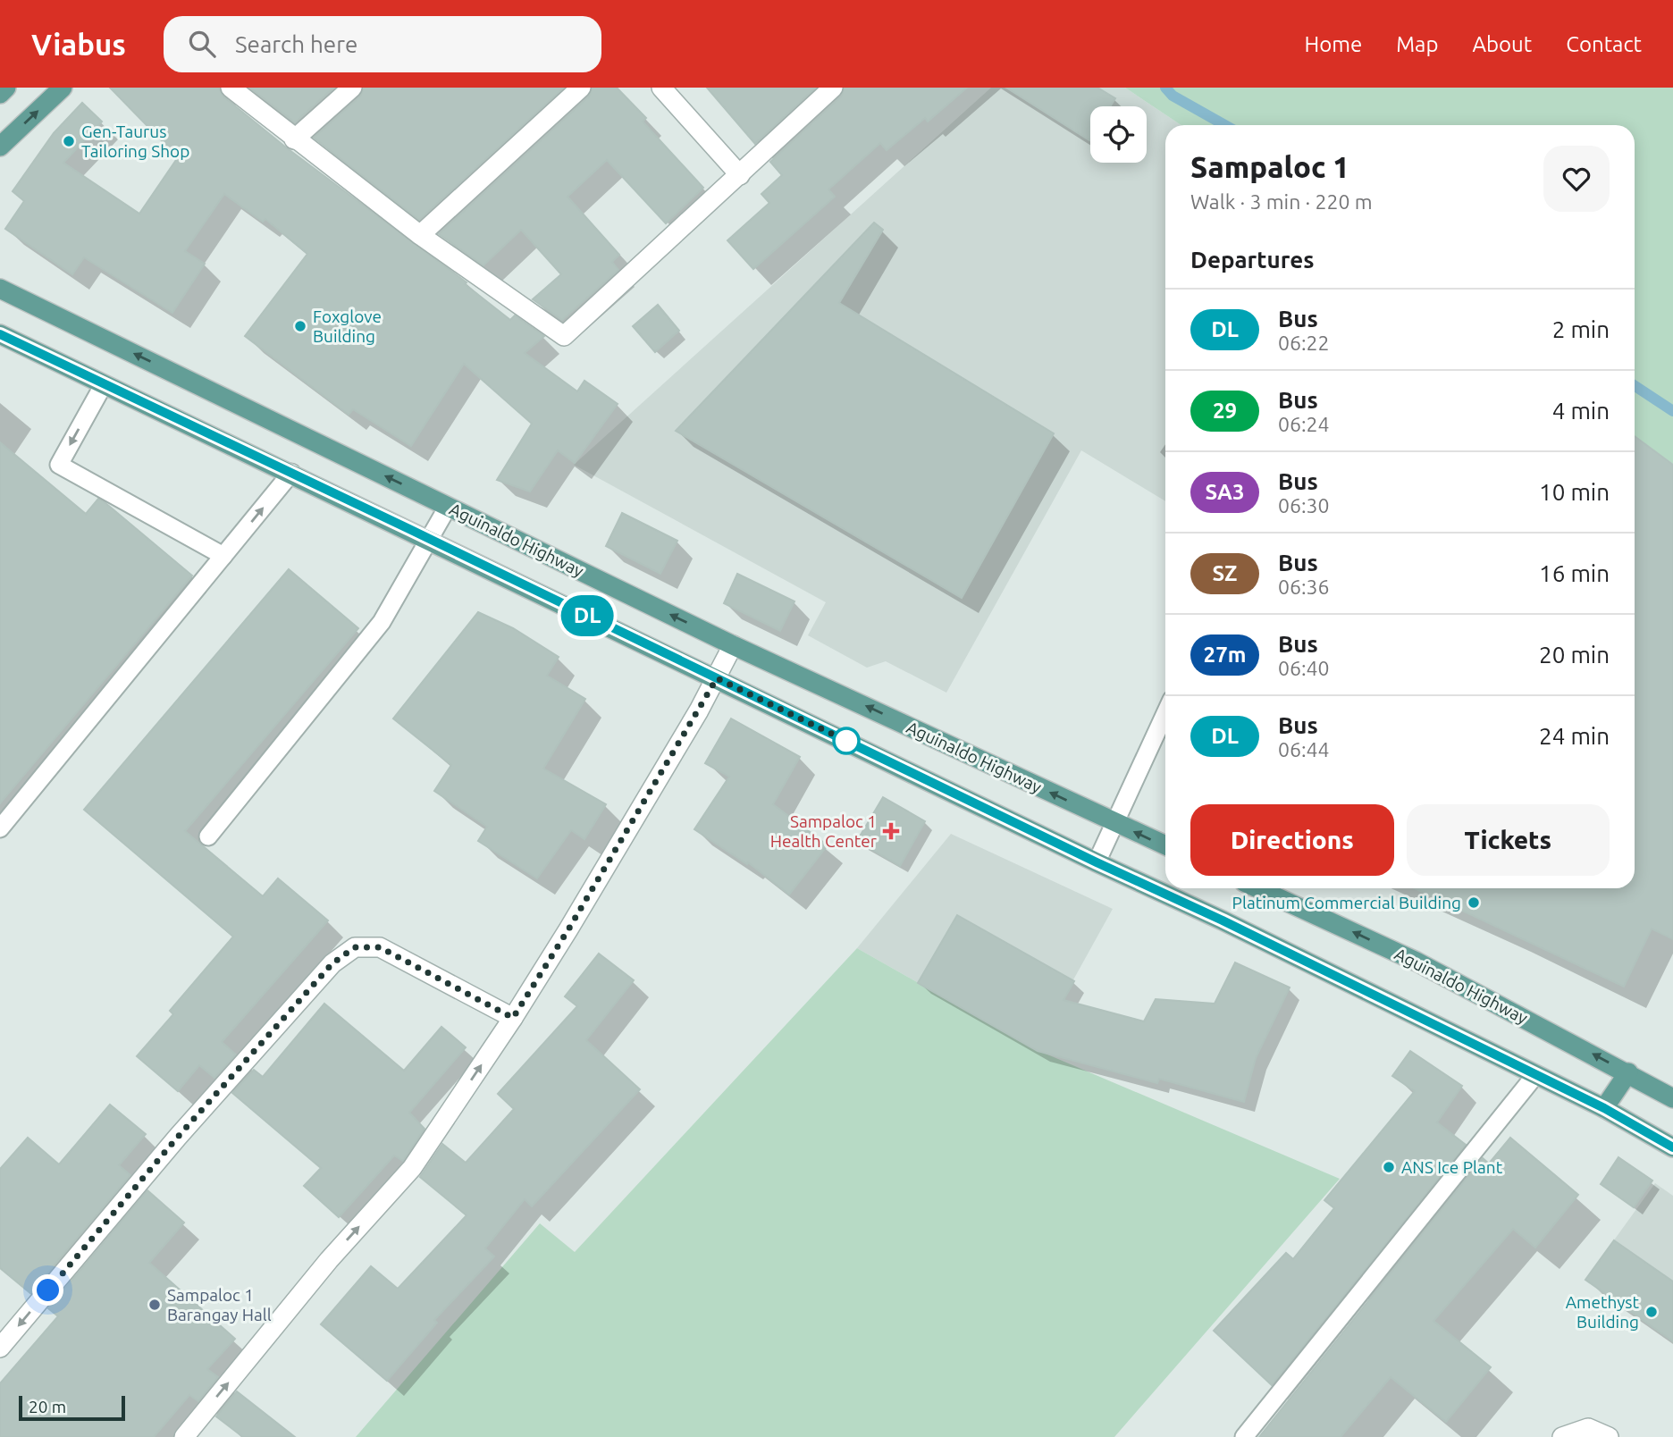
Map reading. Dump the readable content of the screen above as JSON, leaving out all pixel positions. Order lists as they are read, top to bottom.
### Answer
{
  "streets": {
    "main road": ["Aguinaldo Highway"]
  },
  "places": {
    "other": [
      "Gen-Taurus Tailoring Shop",
      "Foxglove Building",
      "Platinum Commercial Building",
      "ANS Ice Plant",
      "Sampaloc 1 Barangay Hall",
      "Amethyst Building"
    ],
    "health": ["Sampaloc 1 Health Center"]
  },
  "lines": ["bus line DL"],
  "scale_bar": "20 m",
  "page": {
    "header": "Viabus",
    "search": "Search here",
    "nav": [
      "Home",
      "Map",
      "About",
      "Contact"
    ],
    "on_map": "DL",
    "heading": [
      ["Sampaloc 1", "Walk · 3 min · 220 m"],
      "Departures"
    ],
    "list": [
      {
        "mark": "DL",
        "name": "Bus",
        "note": "06:22",
        "value": "2 min"
      },
      {
        "mark": "29",
        "name": "Bus",
        "note": "06:24",
        "value": "4 min"
      },
      {
        "mark": "SA3",
        "name": "Bus",
        "note": "06:30",
        "value": "10 min"
      },
      {
        "mark": "SZ",
        "name": "Bus",
        "note": "06:36",
        "value": "16 min"
      },
      {
        "mark": "27m",
        "name": "Bus",
        "note": "06:40",
        "value": "20 min"
      },
      {
        "mark": "DL",
        "name": "Bus",
        "note": "06:44",
        "value": "24 min"
      }
    ],
    "buttons": ["Directions", "Tickets"],
    "scale": "20 m"
  }
}
